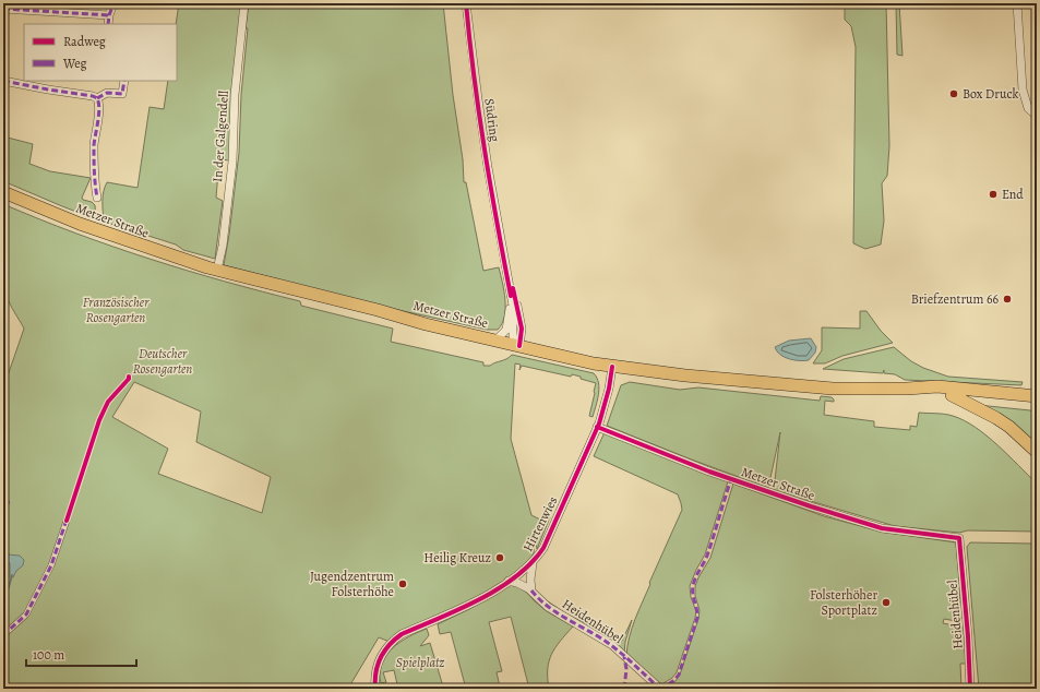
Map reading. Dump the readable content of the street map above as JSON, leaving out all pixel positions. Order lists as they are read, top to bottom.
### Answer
{
  "streets": {
    "main road": ["Metzer Straße"],
    "street": [
      "Südring",
      "In der Galgendell",
      "Hirtenwies",
      "Heidenhübel"
    ]
  },
  "crossings": [
    ["Südring", "Metzer Straße"],
    ["In der Galgendell", "Metzer Straße"],
    ["Metzer Straße", "Hirtenwies"],
    ["Metzer Straße", "Heidenhübel"],
    ["Hirtenwies", "Heidenhübel"]
  ],
  "parks": ["Französischer Rosengarten", "Deutscher Rosengarten", "Spielplatz"],
  "places": [
    "Box Druck",
    "End",
    "Briefzentrum 66",
    "Heilig Kreuz",
    "Jugendzentrum Folsterhöhe",
    "Folsterhöher Sportplatz"
  ],
  "legend": ["Radweg", "Weg"],
  "scale_bar": "100 m"
}
